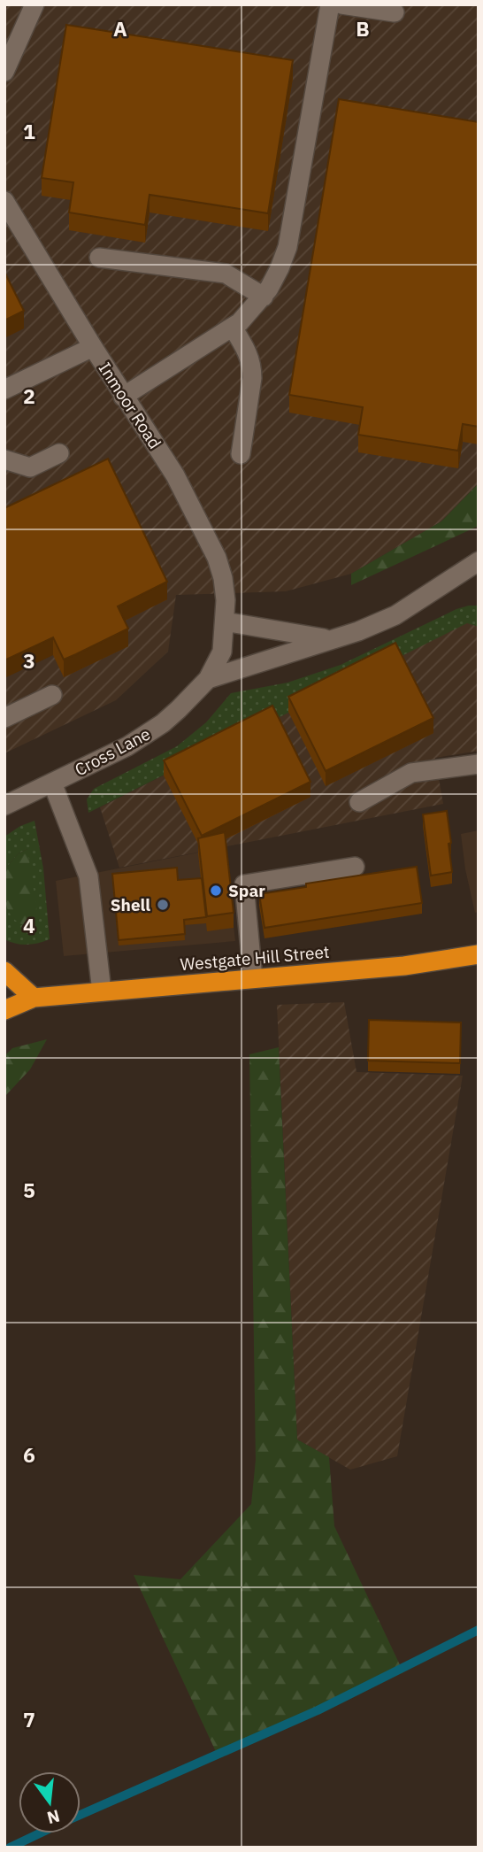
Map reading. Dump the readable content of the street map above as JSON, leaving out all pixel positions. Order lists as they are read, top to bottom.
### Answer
{
  "streets": {
    "highway": ["Westgate Hill Street"],
    "street": ["Inmoor Road", "Cross Lane"]
  },
  "crossings": [
    ["Inmoor Road", "Cross Lane"]
  ],
  "places": ["Spar", "Shell"],
  "north": "bottom",
  "grid": {
    "columns": ["A", "B"],
    "rows": [
      "1",
      "2",
      "3",
      "4",
      "5",
      "6",
      "7"
    ]
  }
}
